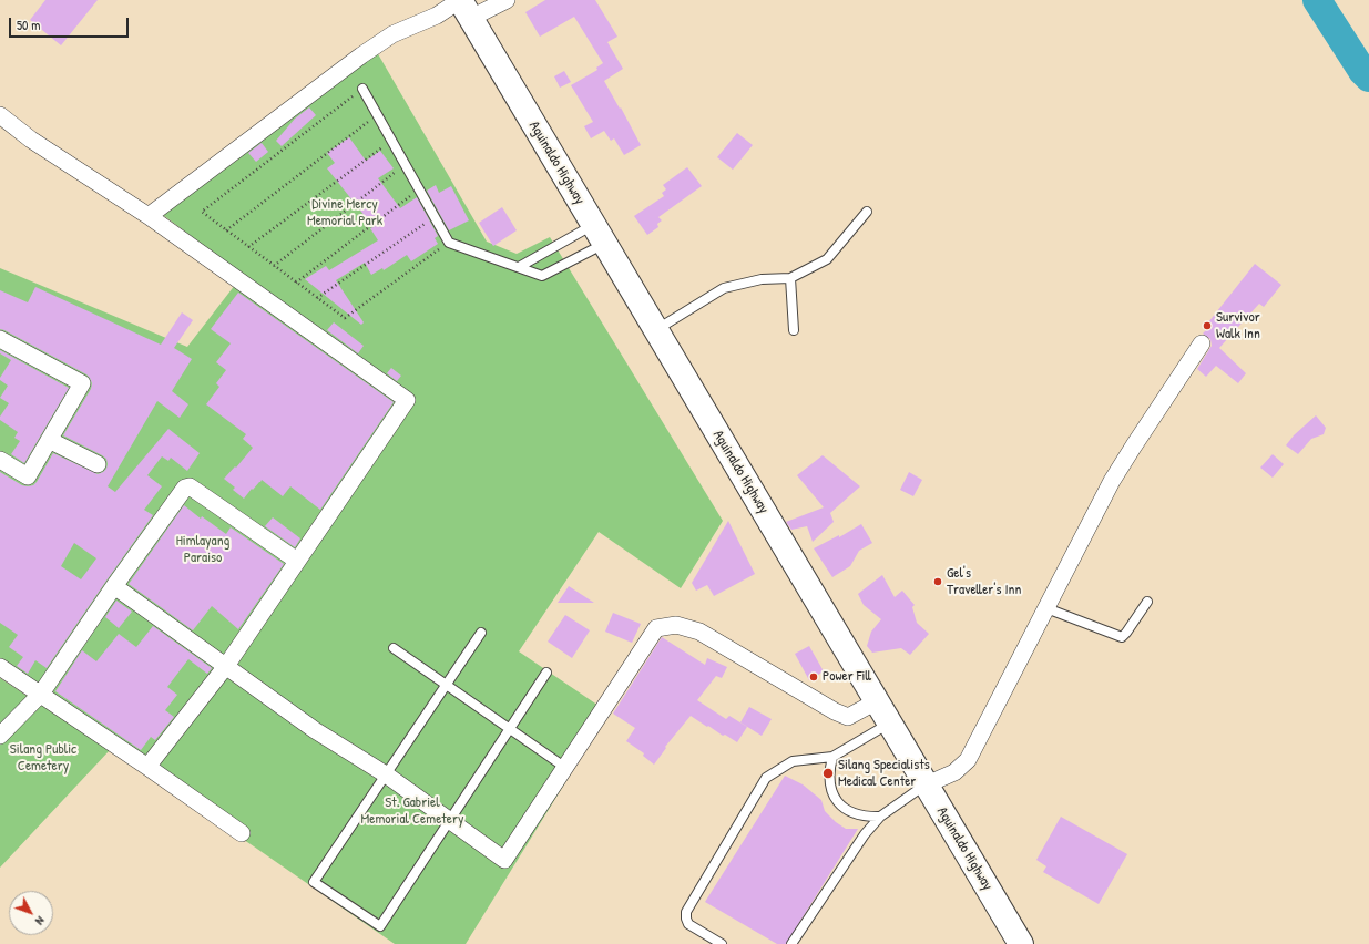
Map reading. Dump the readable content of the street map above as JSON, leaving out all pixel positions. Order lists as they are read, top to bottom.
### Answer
{
  "streets": {
    "main road": ["Aguinaldo Highway"]
  },
  "parks": [
    "Divine Mercy Memorial Park",
    "Himlayang Paraiso",
    "Silang Public Cemetery",
    "St. Gabriel Memorial Cemetery"
  ],
  "places": [
    "Survivor Walk Inn",
    "Gel's Traveller's Inn",
    "Power Fill",
    "Silang Specialists Medical Center"
  ],
  "scale_bar": "50 m",
  "north": "bottom right"
}
